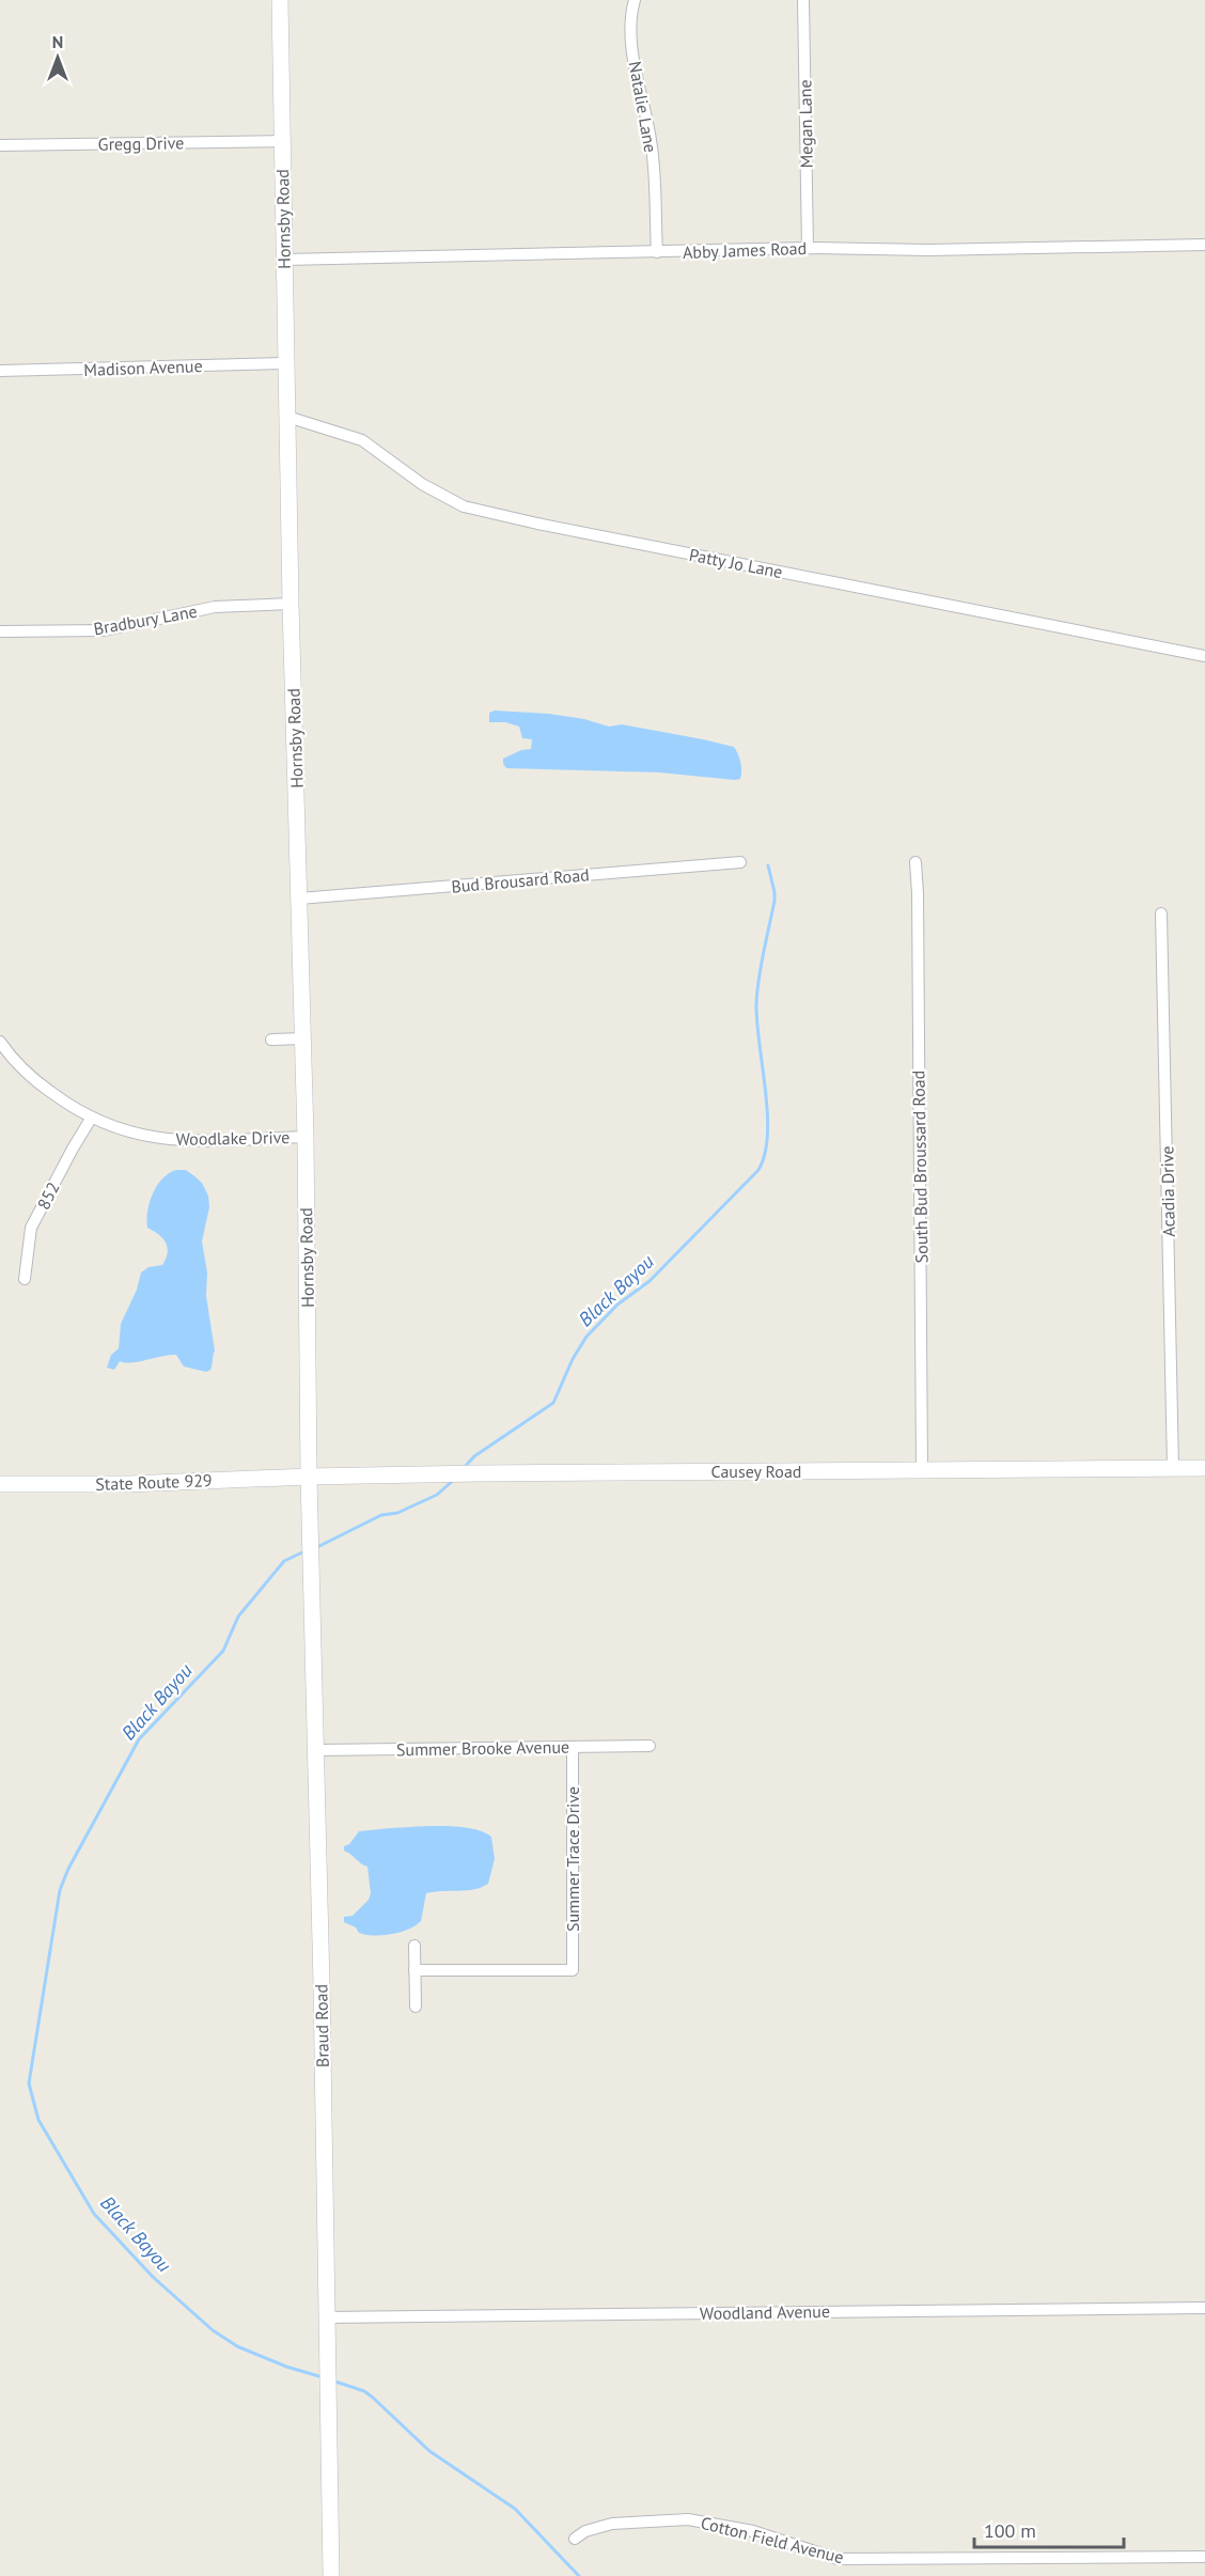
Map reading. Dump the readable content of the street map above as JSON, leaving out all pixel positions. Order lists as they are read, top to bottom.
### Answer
{
  "streets": {
    "street": [
      "Natalie Lane",
      "Megan Lane",
      "Gregg Drive",
      "Hornsby Road",
      "Abby James Road",
      "Madison Avenue",
      "Patty Jo Lane",
      "Bradbury Lane",
      "Bud Brousard Road",
      "Woodlake Drive",
      "South Bud Broussard Road",
      "Acadia Drive",
      "852",
      "Causey Road",
      "State Route 929",
      "Summer Brooke Avenue",
      "Summer Trace Drive",
      "Braud Road",
      "Woodland Avenue",
      "Cotton Field Avenue"
    ]
  },
  "crossings": [
    ["Natalie Lane", "Abby James Road"],
    ["Megan Lane", "Abby James Road"],
    ["Gregg Drive", "Hornsby Road"],
    ["Hornsby Road", "Abby James Road"],
    ["Hornsby Road", "Madison Avenue"],
    ["Hornsby Road", "Patty Jo Lane"],
    ["Hornsby Road", "Bradbury Lane"],
    ["Hornsby Road", "Bud Brousard Road"],
    ["Hornsby Road", "Woodlake Drive"],
    ["Hornsby Road", "Causey Road"],
    ["Hornsby Road", "State Route 929"],
    ["Hornsby Road", "Braud Road"],
    ["Woodlake Drive", "852"],
    ["South Bud Broussard Road", "Causey Road"],
    ["Acadia Drive", "Causey Road"],
    ["Causey Road", "State Route 929"],
    ["Causey Road", "Braud Road"],
    ["State Route 929", "Braud Road"],
    ["Summer Brooke Avenue", "Summer Trace Drive"],
    ["Summer Brooke Avenue", "Braud Road"],
    ["Braud Road", "Woodland Avenue"]
  ],
  "water": ["Black Bayou"],
  "scale_bar": "100 m",
  "north": "top"
}
